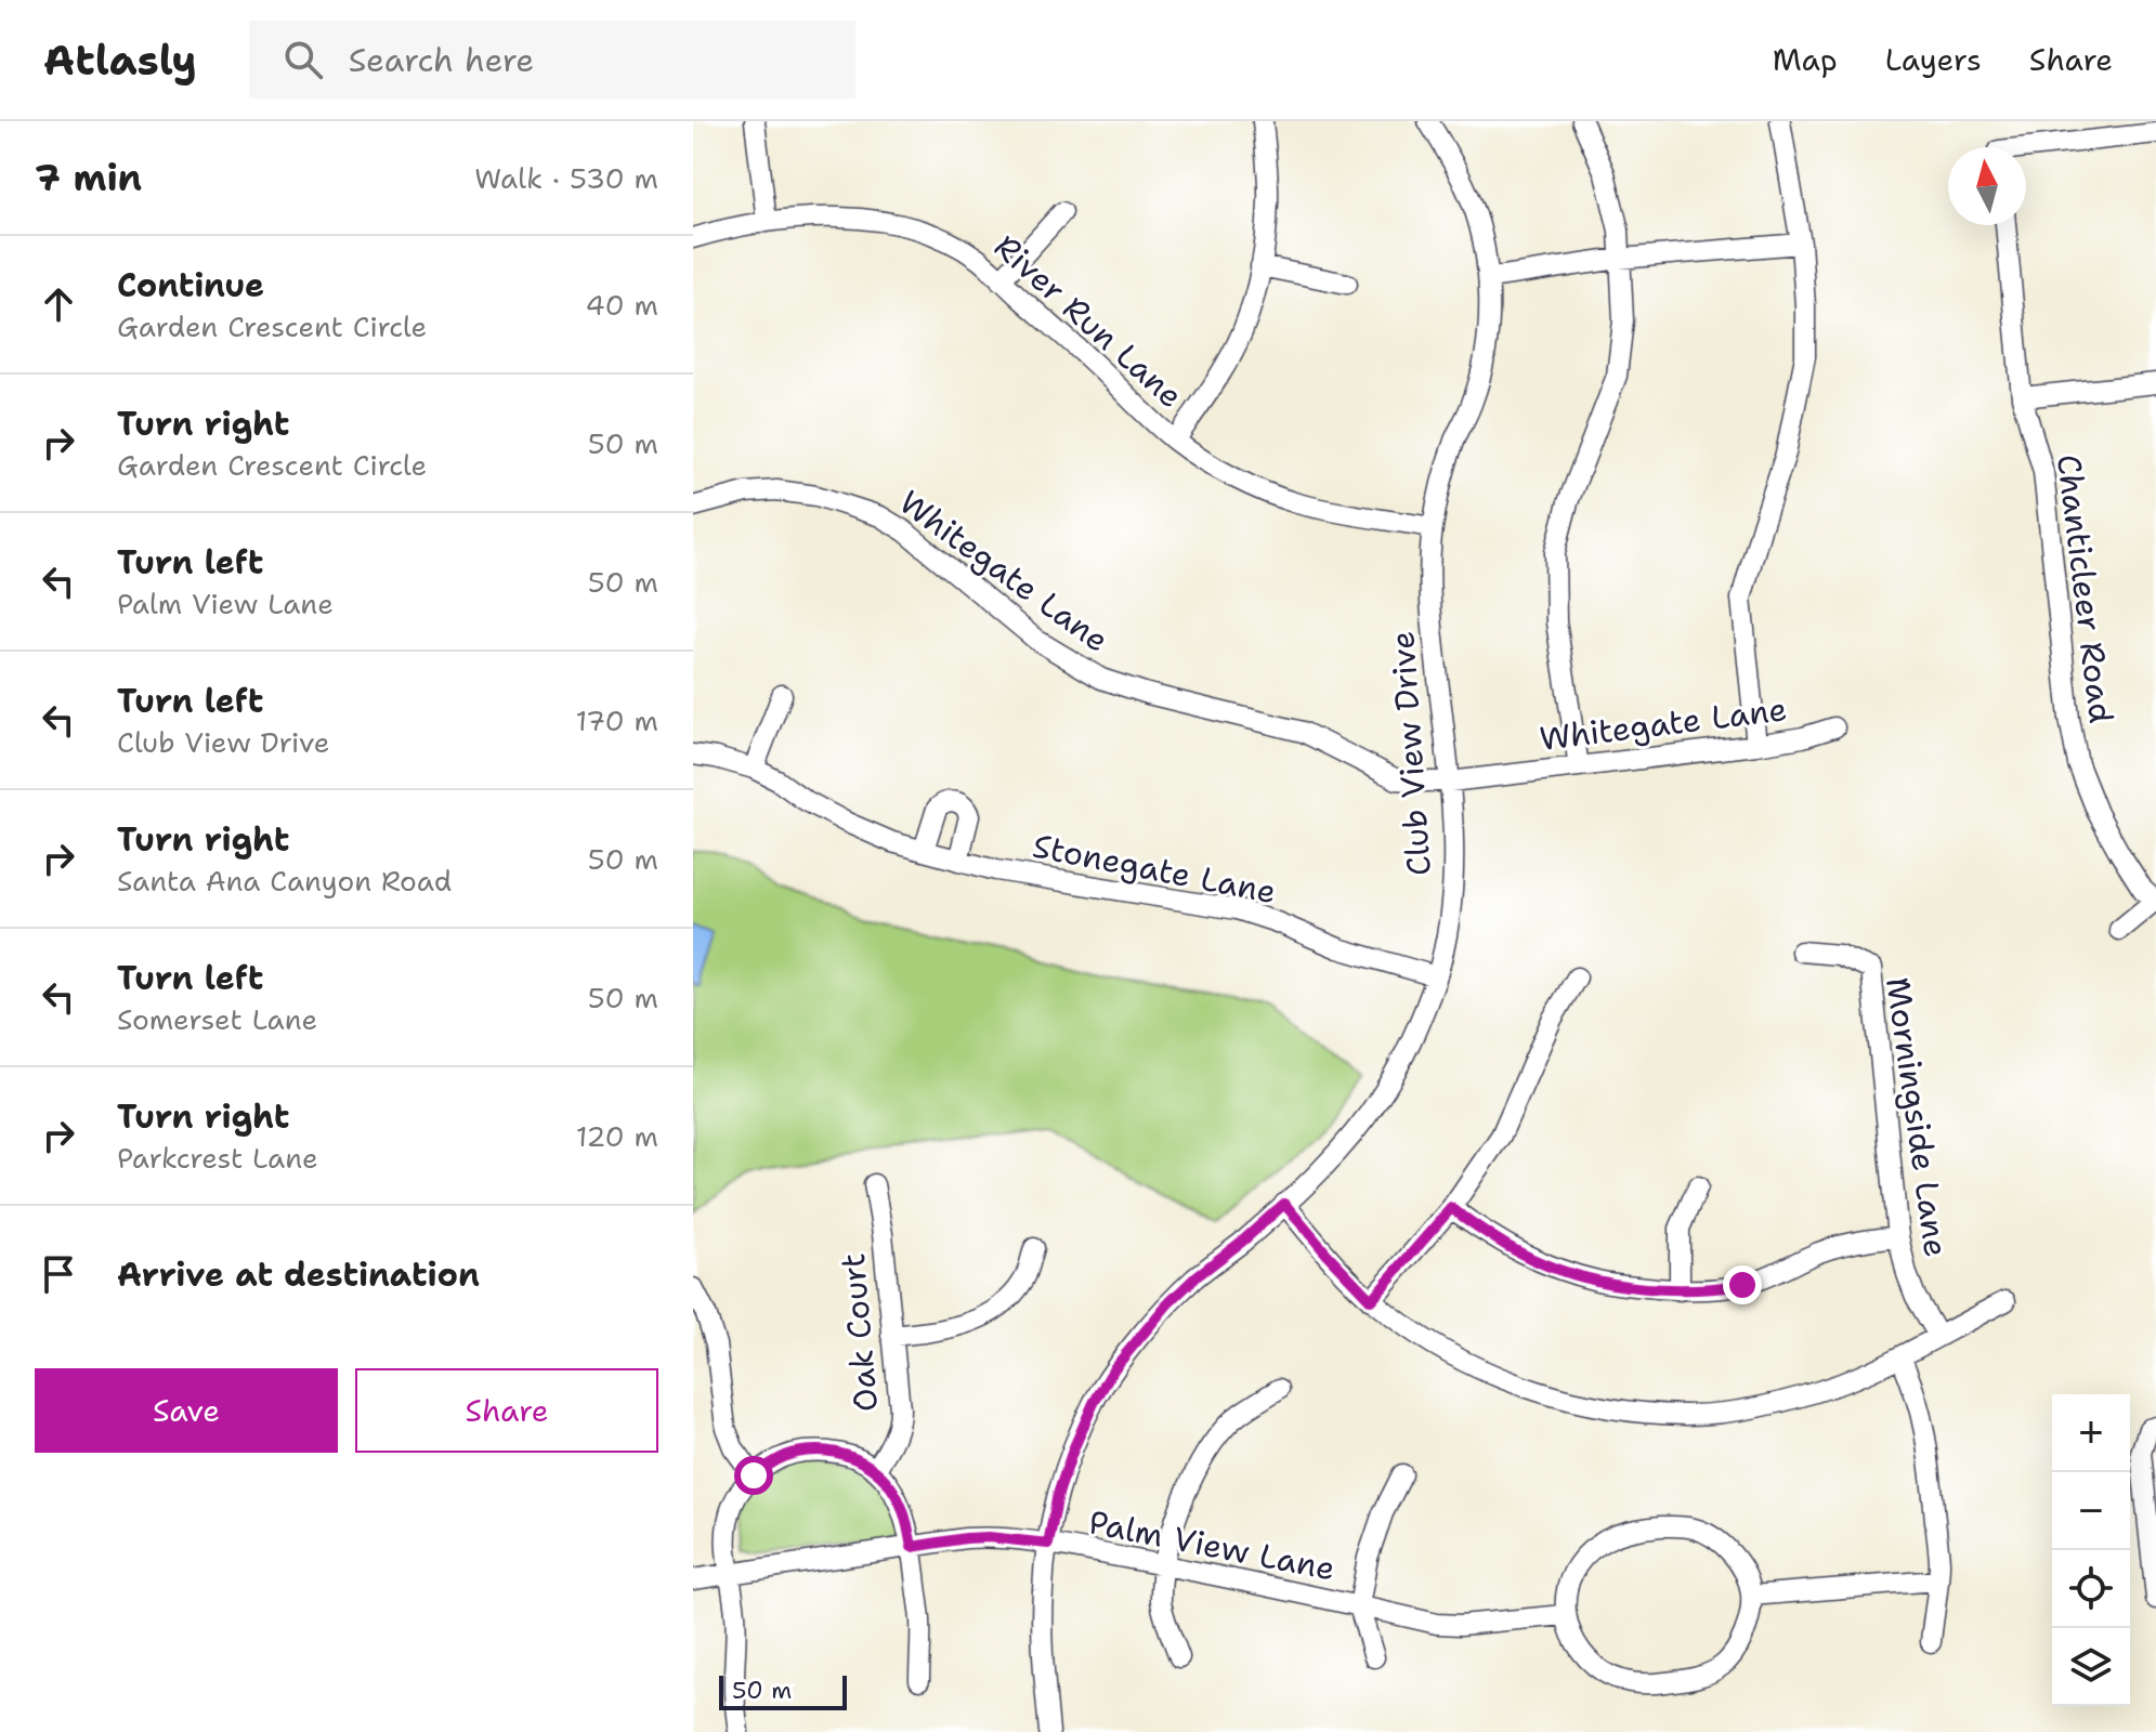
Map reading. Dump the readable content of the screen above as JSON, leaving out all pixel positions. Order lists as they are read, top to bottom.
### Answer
{
  "streets": {
    "street": [
      "River Run Lane",
      "Whitegate Lane",
      "Chanticleer Road",
      "Club View Drive",
      "Stonegate Lane",
      "Morningside Lane",
      "Oak Court",
      "Palm View Lane"
    ]
  },
  "crossings": [
    ["River Run Lane", "Club View Drive"],
    ["Whitegate Lane", "Club View Drive"],
    ["Club View Drive", "Stonegate Lane"],
    ["Club View Drive", "Palm View Lane"]
  ],
  "scale_bar": "50 m",
  "north": "top",
  "page": {
    "header": "Atlasly",
    "search": "Search here",
    "nav": ["Map", "Layers", "Share"],
    "heading": ["7 min", "Walk · 530 m"],
    "list": [
      ["Continue", "Garden Crescent Circle", "40 m"],
      ["Turn right", "Garden Crescent Circle", "50 m"],
      ["Turn left", "Palm View Lane", "50 m"],
      ["Turn left", "Club View Drive", "170 m"],
      ["Turn right", "Santa Ana Canyon Road", "50 m"],
      ["Turn left", "Somerset Lane", "50 m"],
      ["Turn right", "Parkcrest Lane", "120 m"],
      "Arrive at destination"
    ],
    "buttons": ["Save", "Share"],
    "map_buttons": ["+", "−"],
    "scale": "50 m"
  }
}
